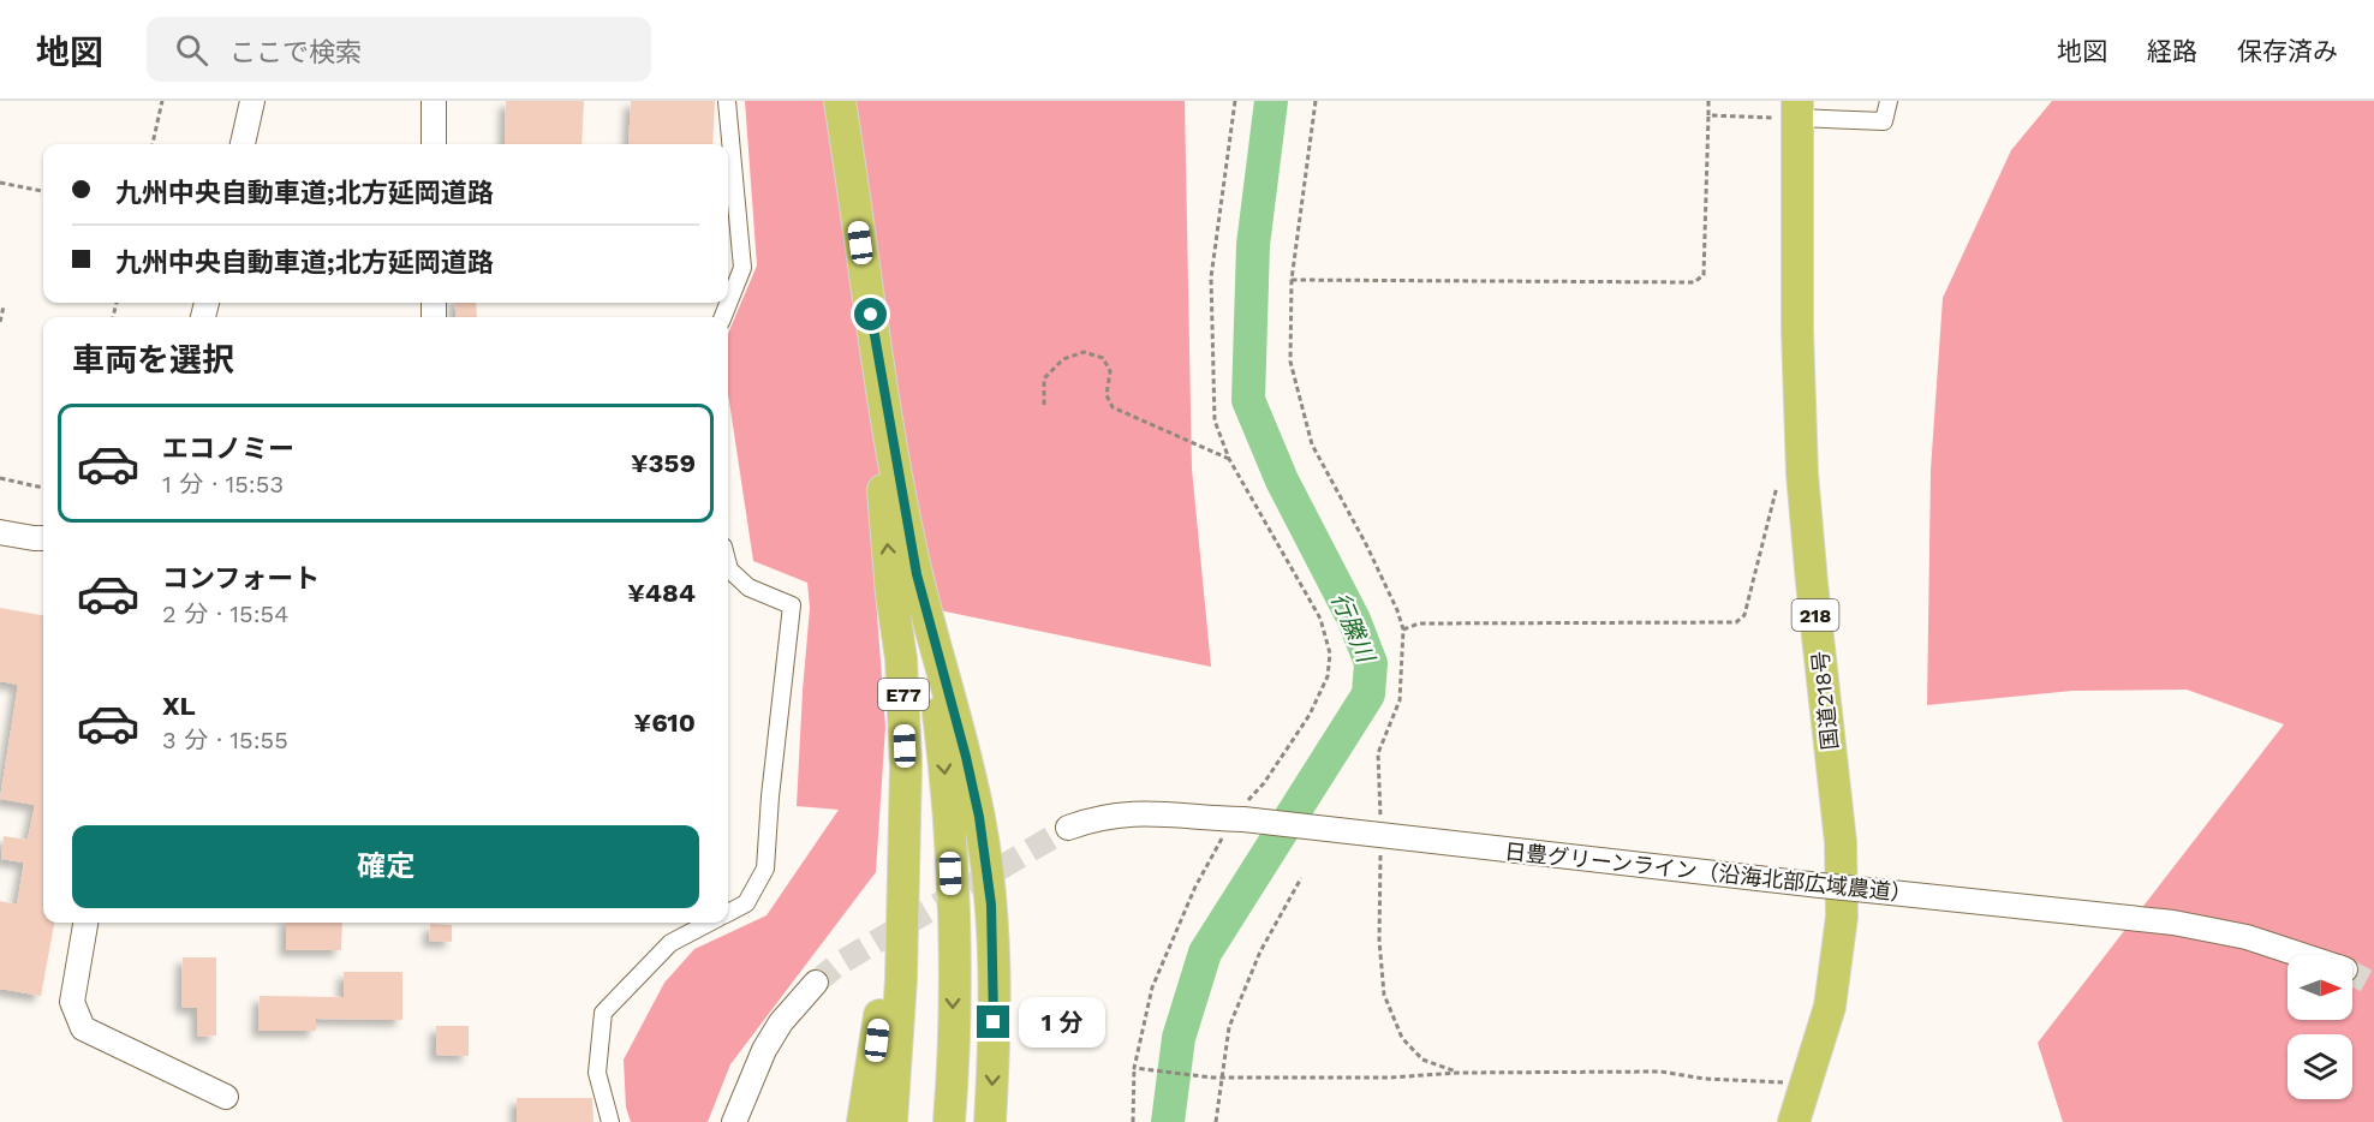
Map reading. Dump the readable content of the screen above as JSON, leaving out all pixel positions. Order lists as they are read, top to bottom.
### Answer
{
  "streets": {
    "highway": ["218", "E77", "国道218号"],
    "street": ["日豊グリーンライン（沿海北部広域農道）"]
  },
  "water": ["行縢川"],
  "north": "right",
  "page": {
    "header": "地図",
    "search": "ここで検索",
    "nav": ["地図", "経路", "保存済み"],
    "banner": ["九州中央自動車道;北方延岡道路", "九州中央自動車道;北方延岡道路"],
    "heading": "車両を選択",
    "list": [
      {
        "name": "エコノミー",
        "note": "1 分 · 15:53",
        "value": "¥359"
      },
      {
        "name": "コンフォート",
        "note": "2 分 · 15:54",
        "value": "¥484"
      },
      {
        "name": "XL",
        "note": "3 分 · 15:55",
        "value": "¥610"
      }
    ],
    "buttons": "確定",
    "bubble": "1 分"
  }
}
